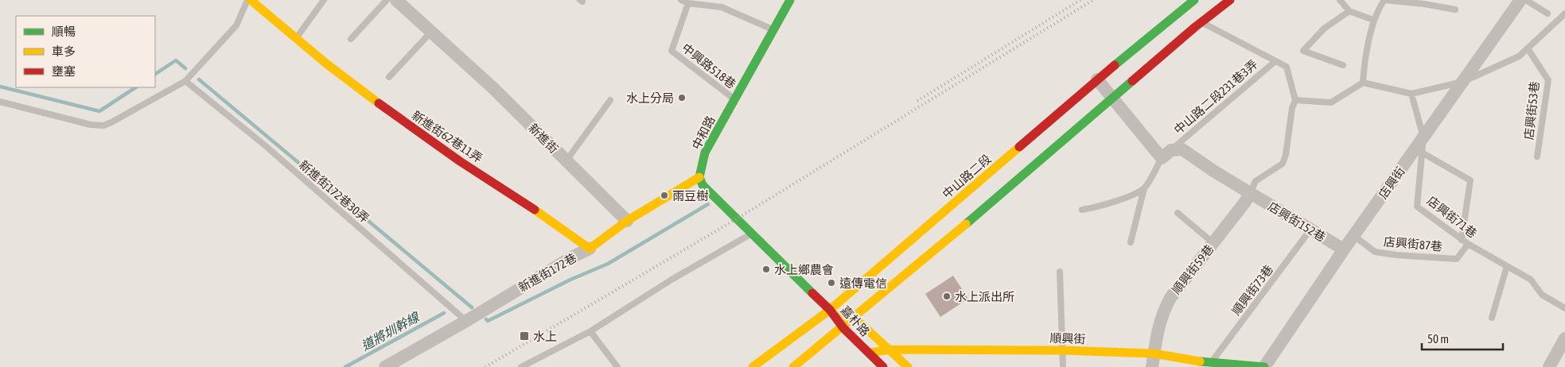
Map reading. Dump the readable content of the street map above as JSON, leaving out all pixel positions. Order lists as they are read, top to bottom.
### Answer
{
  "streets": {
    "street": [
      "中和路",
      "新進街62巷11弄",
      "新進街",
      "中山路二段",
      "店興街",
      "店興街152巷",
      "順興街59巷",
      "新進街172巷",
      "嘉朴路",
      "順興街"
    ],
    "lane": [
      "中興路518巷",
      "中山路二段231巷3弄",
      "店興街53巷",
      "新進街172巷30弄",
      "店興街71巷",
      "店興街87巷",
      "順興街73巷"
    ]
  },
  "crossings": [
    ["中興路518巷", "中和路"],
    ["中山路二段231巷3弄", "店興街152巷"],
    ["新進街62巷11弄", "新進街172巷"],
    ["新進街", "新進街172巷"],
    ["中山路二段", "嘉朴路"],
    ["店興街", "店興街71巷"],
    ["店興街", "店興街152巷"],
    ["店興街", "店興街87巷"],
    ["店興街", "順興街"],
    ["新進街172巷30弄", "新進街172巷"],
    ["店興街71巷", "店興街87巷"],
    ["店興街152巷", "順興街59巷"],
    ["店興街152巷", "順興街73巷"],
    ["順興街59巷", "順興街"],
    ["順興街73巷", "順興街"],
    ["嘉朴路", "順興街"]
  ],
  "water": ["道將圳幹線"],
  "places": {
    "other": [
      "水上分局",
      "雨豆樹",
      "水上鄉農會",
      "遠傳電信",
      "水上派出所"
    ],
    "transit": ["水上"]
  },
  "legend": ["順暢", "車多", "壅塞"],
  "scale_bar": "50 m"
}
